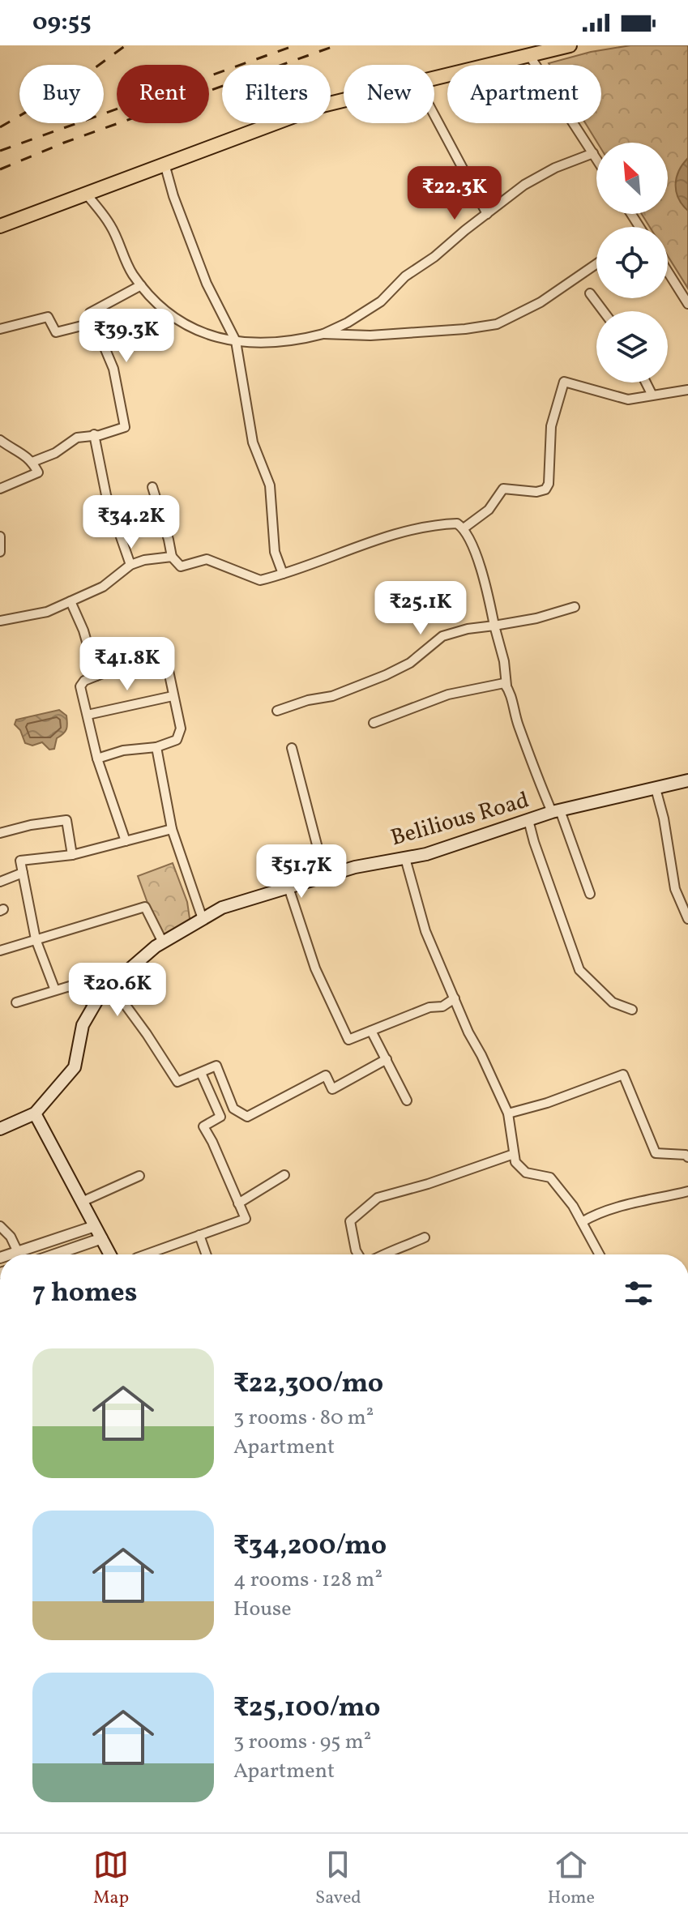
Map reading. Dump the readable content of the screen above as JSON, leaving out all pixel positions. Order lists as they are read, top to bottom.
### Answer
{
  "streets": {
    "main road": ["Belilious Road"]
  },
  "north": "top left",
  "page": {
    "status": "09:55",
    "chip": [
      "Buy",
      "Rent",
      "Filters",
      "New",
      "Apartment"
    ],
    "price": [
      "₹22.3K",
      "₹39.3K",
      "₹34.2K",
      "₹25.1K",
      "₹41.8K",
      "₹51.7K",
      "₹20.6K"
    ],
    "heading": "7 homes",
    "list": [
      {
        "name": "₹22,300/mo",
        "note": "3 rooms · 80 m² · Apartment"
      },
      {
        "name": "₹34,200/mo",
        "note": "4 rooms · 128 m² · House"
      },
      {
        "name": "₹25,100/mo",
        "note": "3 rooms · 95 m² · Apartment"
      }
    ],
    "tabs": ["Map", "Saved", "Home"]
  }
}
